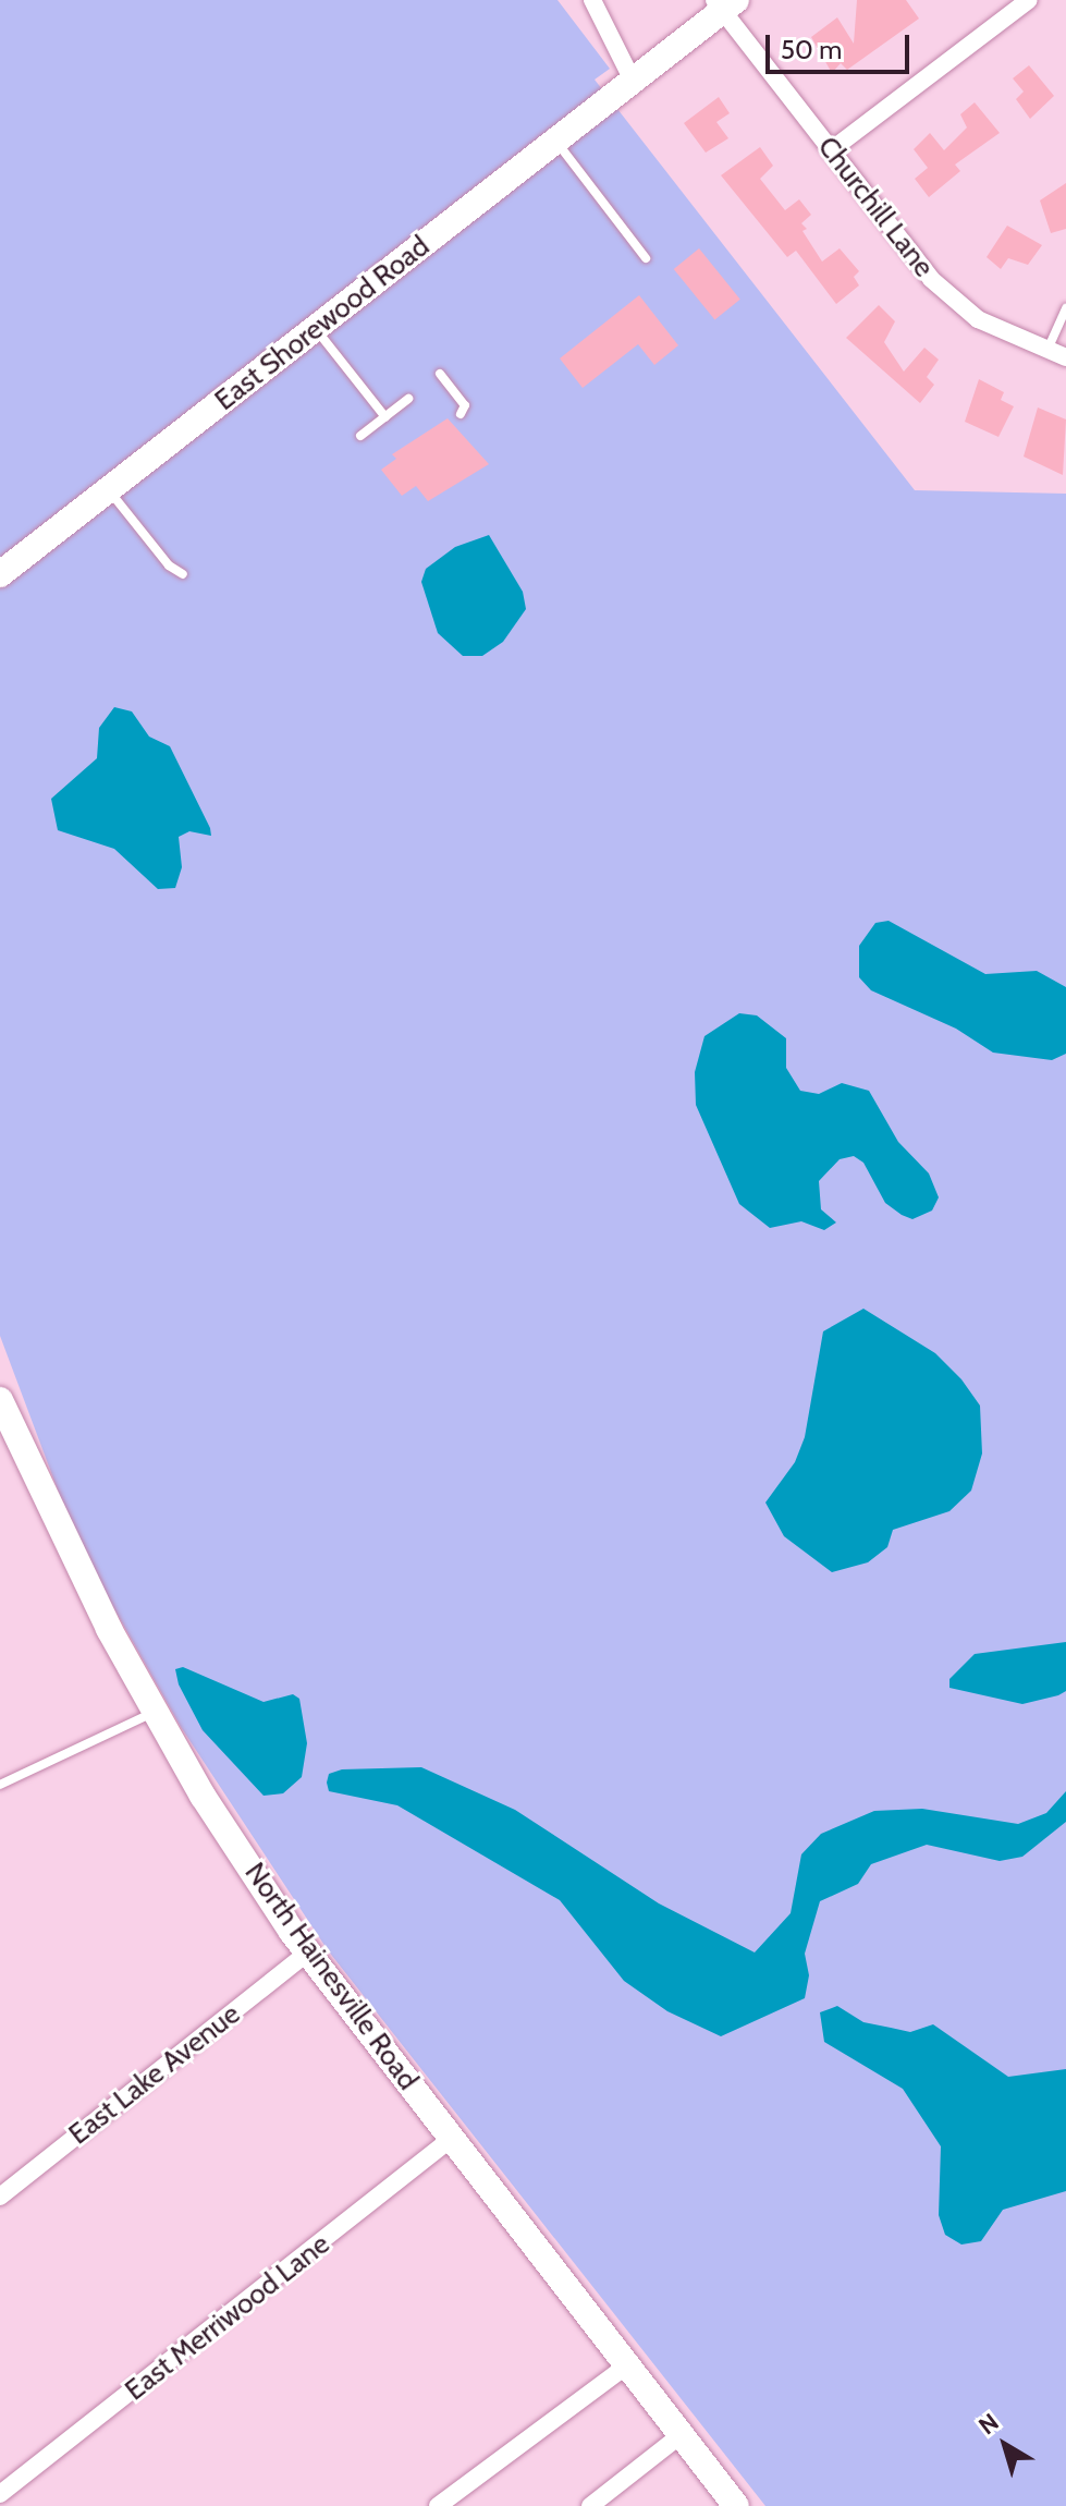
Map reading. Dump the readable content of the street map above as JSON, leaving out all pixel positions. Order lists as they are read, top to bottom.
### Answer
{
  "streets": {
    "main road": ["East Shorewood Road", "North Hainesville Road"],
    "street": ["Churchill Lane", "East Lake Avenue", "East Merriwood Lane"]
  },
  "crossings": [
    ["Churchill Lane", "East Shorewood Road"],
    ["North Hainesville Road", "East Lake Avenue"],
    ["North Hainesville Road", "East Merriwood Lane"]
  ],
  "scale_bar": "50 m",
  "north": "top left"
}
